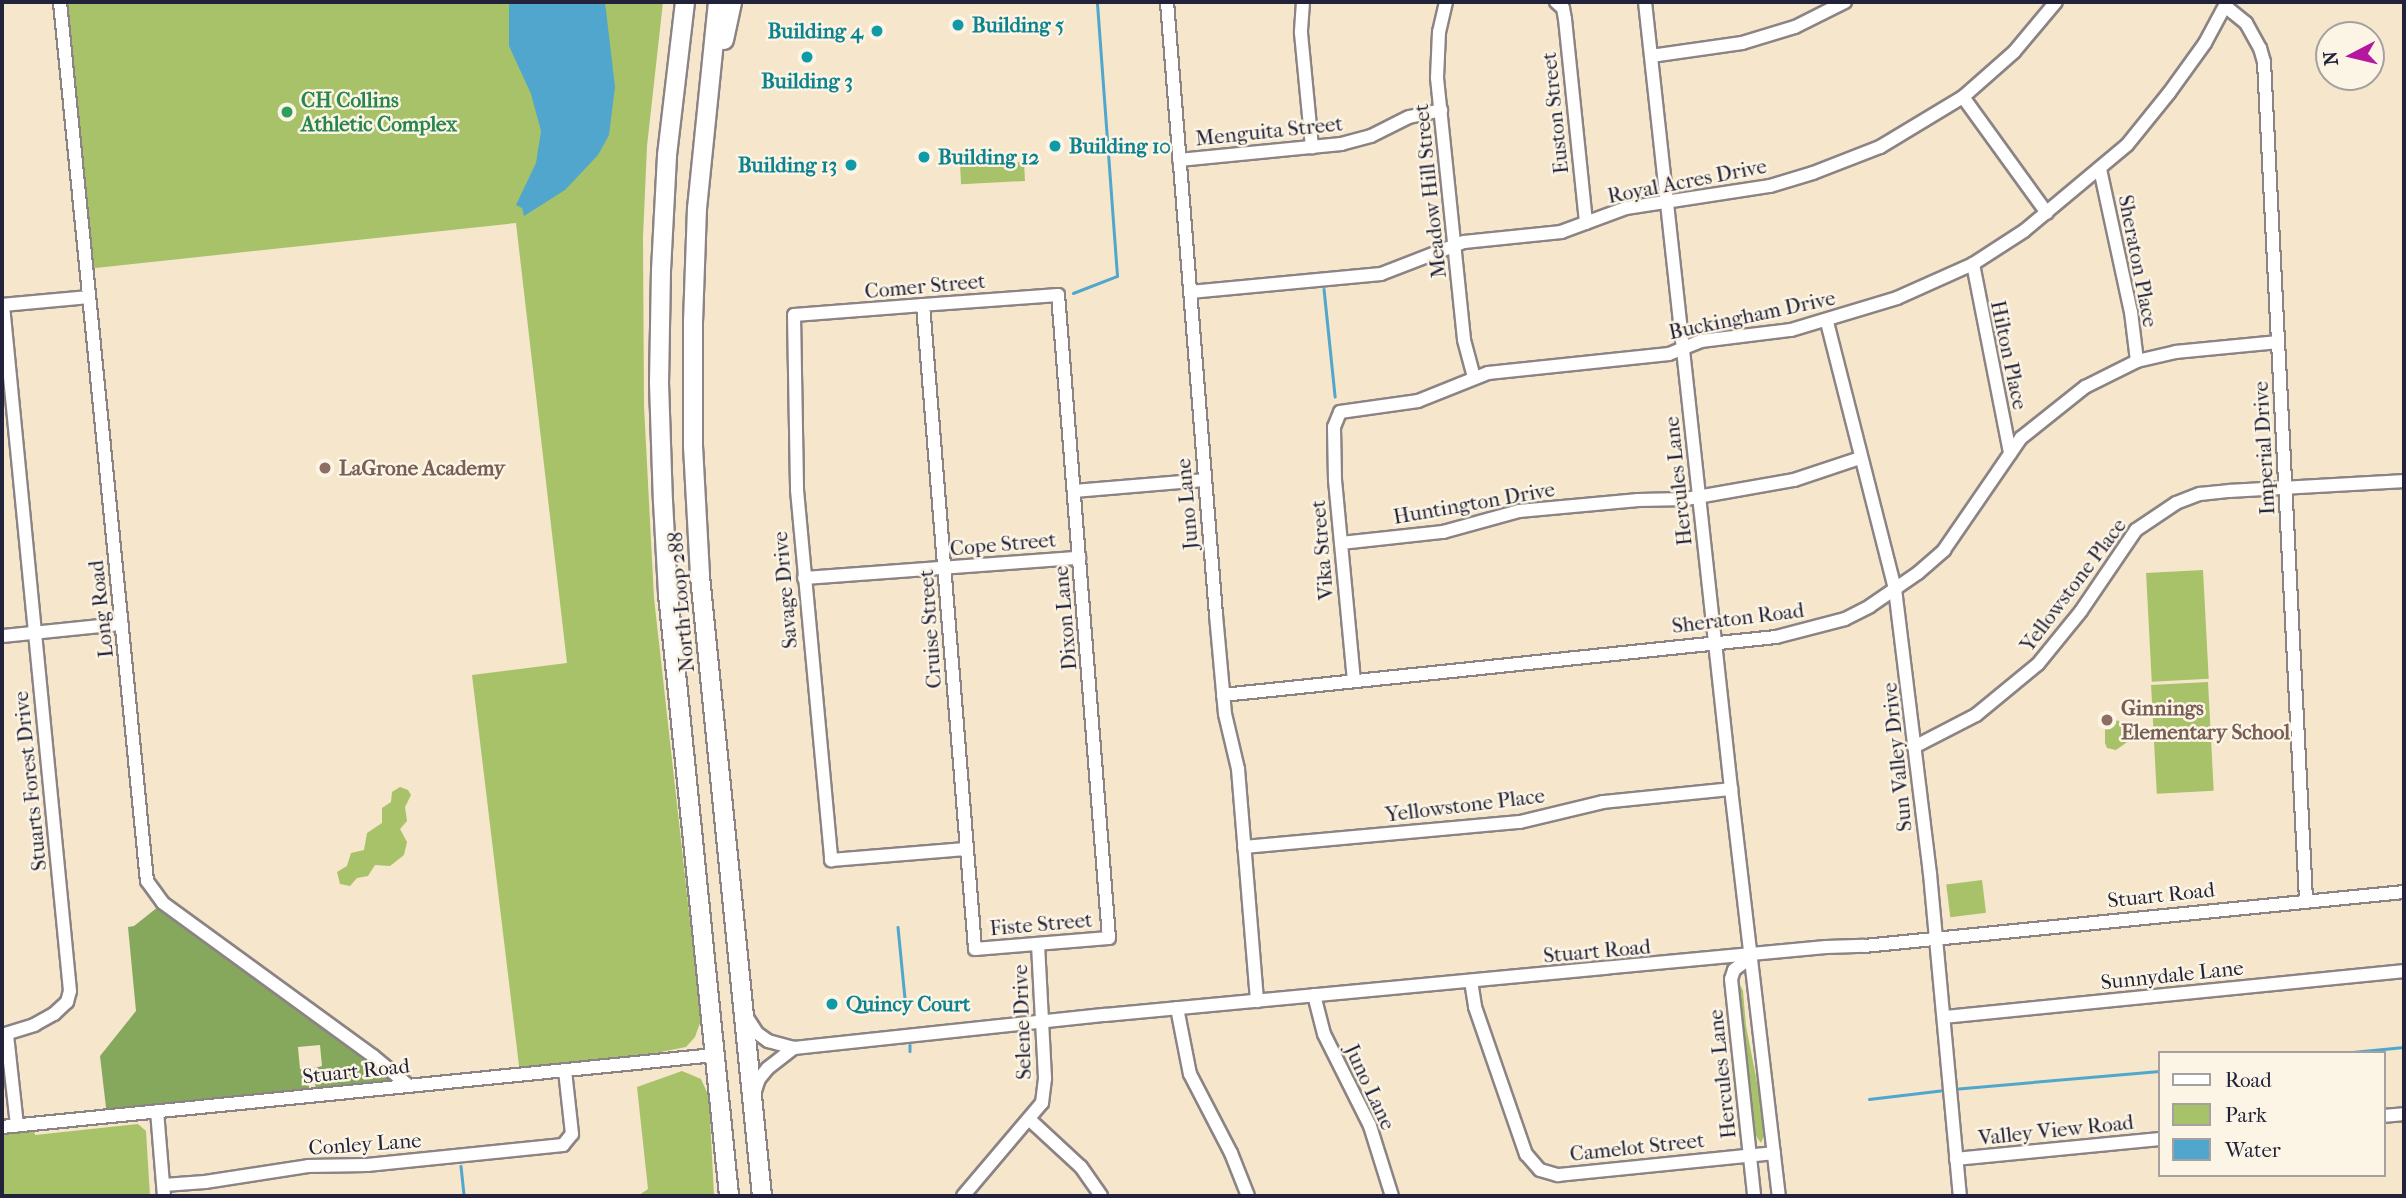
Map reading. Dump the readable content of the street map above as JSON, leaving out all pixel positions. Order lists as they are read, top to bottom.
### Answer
{
  "streets": {
    "highway": ["North Loop 288"],
    "street": [
      "Euston Street",
      "Menguita Street",
      "Royal Acres Drive",
      "Meadow Hill Street",
      "Sheraton Place",
      "Comer Street",
      "Buckingham Drive",
      "Hilton Place",
      "Imperial Drive",
      "Hercules Lane",
      "Huntington Drive",
      "Juno Lane",
      "Cope Street",
      "Vika Street",
      "Yellowstone Place",
      "Savage Drive",
      "Long Road",
      "Dixon Lane",
      "Sheraton Road",
      "Cruise Street",
      "Sun Valley Drive",
      "Stuarts Forest Drive",
      "Stuart Road",
      "Fiste Street",
      "Sunnydale Lane",
      "Selene Drive",
      "Valley View Road",
      "Conley Lane",
      "Camelot Street"
    ]
  },
  "crossings": [
    ["Euston Street", "Royal Acres Drive"],
    ["Menguita Street", "Meadow Hill Street"],
    ["Menguita Street", "Juno Lane"],
    ["Royal Acres Drive", "Meadow Hill Street"],
    ["Royal Acres Drive", "Hercules Lane"],
    ["Royal Acres Drive", "Juno Lane"],
    ["Meadow Hill Street", "Buckingham Drive"],
    ["Sheraton Place", "Buckingham Drive"],
    ["Sheraton Place", "Sheraton Road"],
    ["Comer Street", "Savage Drive"],
    ["Comer Street", "Dixon Lane"],
    ["Comer Street", "Cruise Street"],
    ["Buckingham Drive", "Hilton Place"],
    ["Buckingham Drive", "Imperial Drive"],
    ["Buckingham Drive", "Hercules Lane"],
    ["Buckingham Drive", "Vika Street"],
    ["Buckingham Drive", "Sun Valley Drive"],
    ["Hilton Place", "Sheraton Road"],
    ["Imperial Drive", "Yellowstone Place"],
    ["Imperial Drive", "Sheraton Road"],
    ["Imperial Drive", "Stuart Road"],
    ["Hercules Lane", "Huntington Drive"],
    ["Hercules Lane", "Yellowstone Place"],
    ["Hercules Lane", "Sheraton Road"],
    ["Hercules Lane", "Stuart Road"],
    ["Hercules Lane", "Camelot Street"],
    ["Huntington Drive", "Vika Street"],
    ["Huntington Drive", "Sun Valley Drive"],
    ["Juno Lane", "Yellowstone Place"],
    ["Juno Lane", "Sheraton Road"],
    ["Juno Lane", "Stuart Road"],
    ["Cope Street", "Savage Drive"],
    ["Cope Street", "Dixon Lane"],
    ["Cope Street", "Cruise Street"],
    ["Vika Street", "Sheraton Road"],
    ["Yellowstone Place", "Sun Valley Drive"],
    ["Savage Drive", "Cruise Street"],
    ["North Loop 288", "Stuart Road"],
    ["Long Road", "Stuart Road"],
    ["Dixon Lane", "Fiste Street"],
    ["Sheraton Road", "Sun Valley Drive"],
    ["Cruise Street", "Fiste Street"],
    ["Sun Valley Drive", "Stuart Road"],
    ["Sun Valley Drive", "Sunnydale Lane"],
    ["Sun Valley Drive", "Valley View Road"],
    ["Stuart Road", "Selene Drive"],
    ["Stuart Road", "Conley Lane"],
    ["Stuart Road", "Camelot Street"],
    ["Fiste Street", "Selene Drive"]
  ],
  "places": [
    "Building 5",
    "Building 4",
    "Building 3",
    "CH Collins Athletic Complex",
    "Building 10",
    "Building 12",
    "Building 13",
    "LaGrone Academy",
    "Ginnings Elementary School",
    "Quincy Court"
  ],
  "legend": ["Road", "Park", "Water"],
  "north": "left"
}
